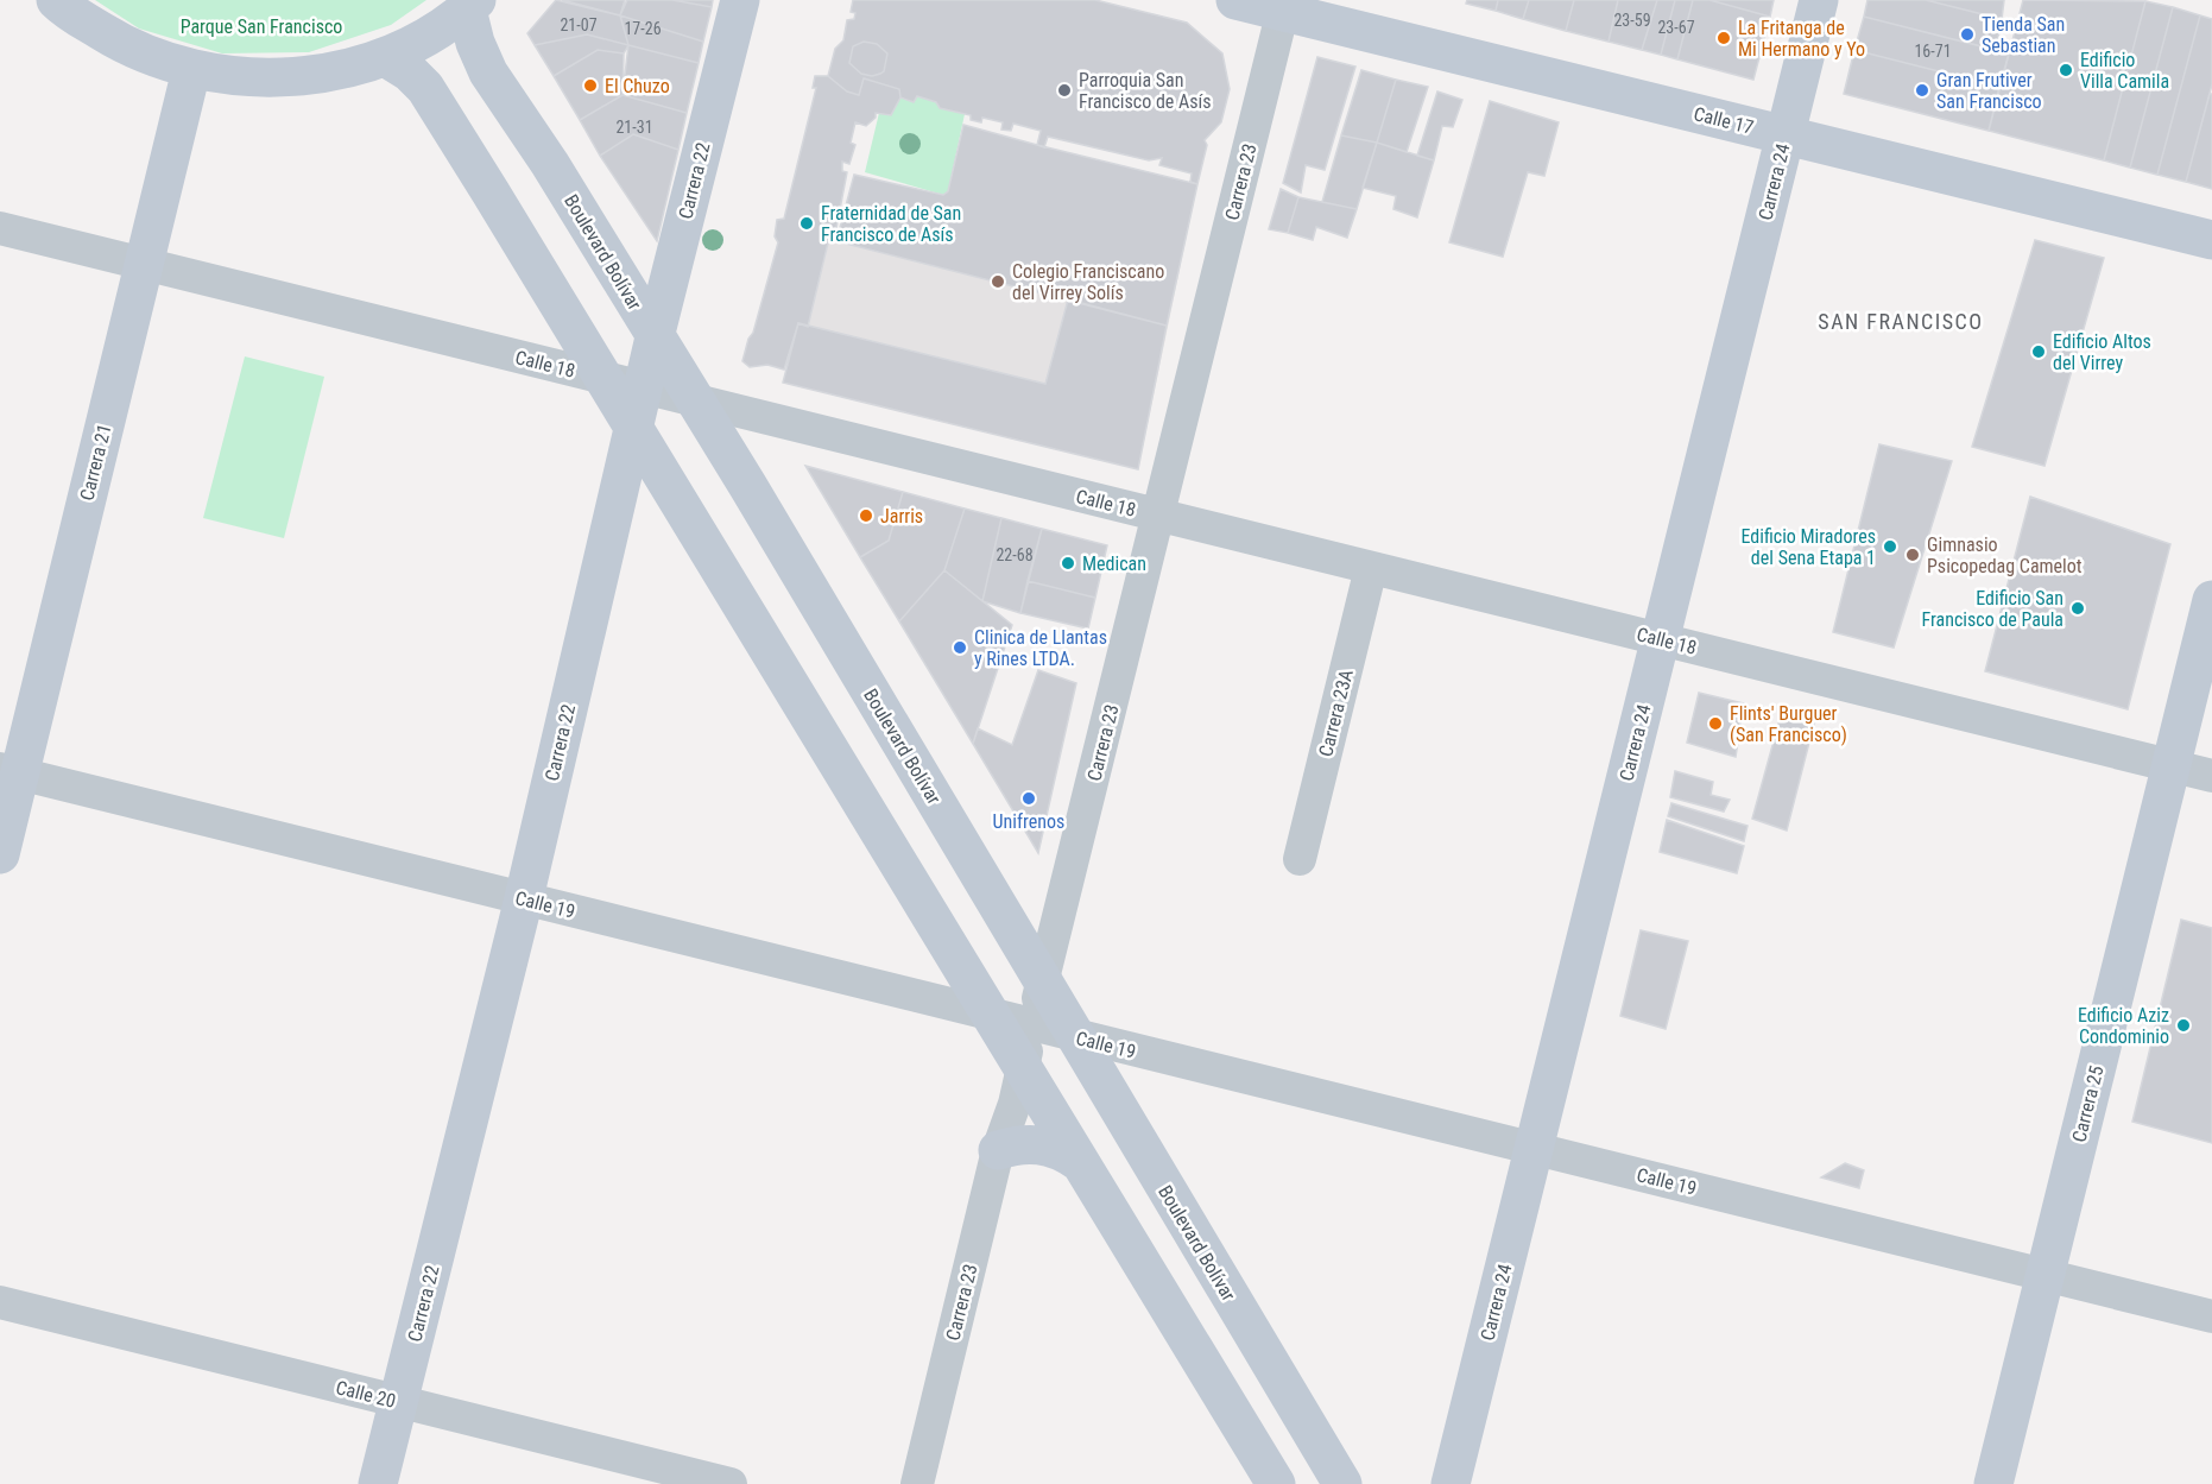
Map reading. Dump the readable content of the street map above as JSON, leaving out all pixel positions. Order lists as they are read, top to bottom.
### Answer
{
  "streets": {
    "street": [
      "Calle 17",
      "Carrera 22",
      "Carrera 23",
      "Carrera 24",
      "Boulevard Bolívar",
      "Calle 18",
      "Carrera 21",
      "Carrera 23A",
      "Calle 19",
      "Carrera 25",
      "Calle 20"
    ]
  },
  "crossings": [
    ["Calle 17", "Carrera 23"],
    ["Calle 17", "Carrera 24"],
    ["Carrera 22", "Boulevard Bolívar"],
    ["Carrera 22", "Calle 18"],
    ["Carrera 22", "Calle 19"],
    ["Carrera 22", "Calle 20"],
    ["Carrera 23", "Boulevard Bolívar"],
    ["Carrera 23", "Calle 18"],
    ["Carrera 23", "Calle 19"],
    ["Carrera 24", "Calle 18"],
    ["Carrera 24", "Calle 19"],
    ["Boulevard Bolívar", "Calle 18"],
    ["Boulevard Bolívar", "Calle 19"],
    ["Calle 18", "Carrera 21"],
    ["Calle 18", "Carrera 23A"],
    ["Calle 18", "Carrera 25"],
    ["Carrera 21", "Calle 19"],
    ["Calle 19", "Carrera 25"]
  ],
  "districts": ["SAN FRANCISCO"],
  "parks": ["Parque San Francisco"],
  "places": [
    "Tienda San Sebastian",
    "La Fritanga de Mi Hermano y Yo",
    "Edificio Villa Camila",
    "El Chuzo",
    "Parroquia San Francisco de Asís",
    "Gran Frutiver San Francisco",
    "Fraternidad de San Francisco de Asís",
    "Colegio Franciscano del Virrey Solís",
    "Edificio Altos del Virrey",
    "Jarris",
    "Edificio Miradores del Sena Etapa 1",
    "Gimnasio Psicopedag Camelot",
    "Medican",
    "Edificio San Francisco de Paula",
    "Clinica de Llantas y Rines LTDA.",
    "Flints' Burguer (San Francisco)",
    "Unifrenos",
    "Edificio Aziz Condominio"
  ],
  "house_numbers": [
    "23-59",
    "21-07",
    "23-67",
    "17-26",
    "16-71",
    "21-31",
    "22-68"
  ]
}
